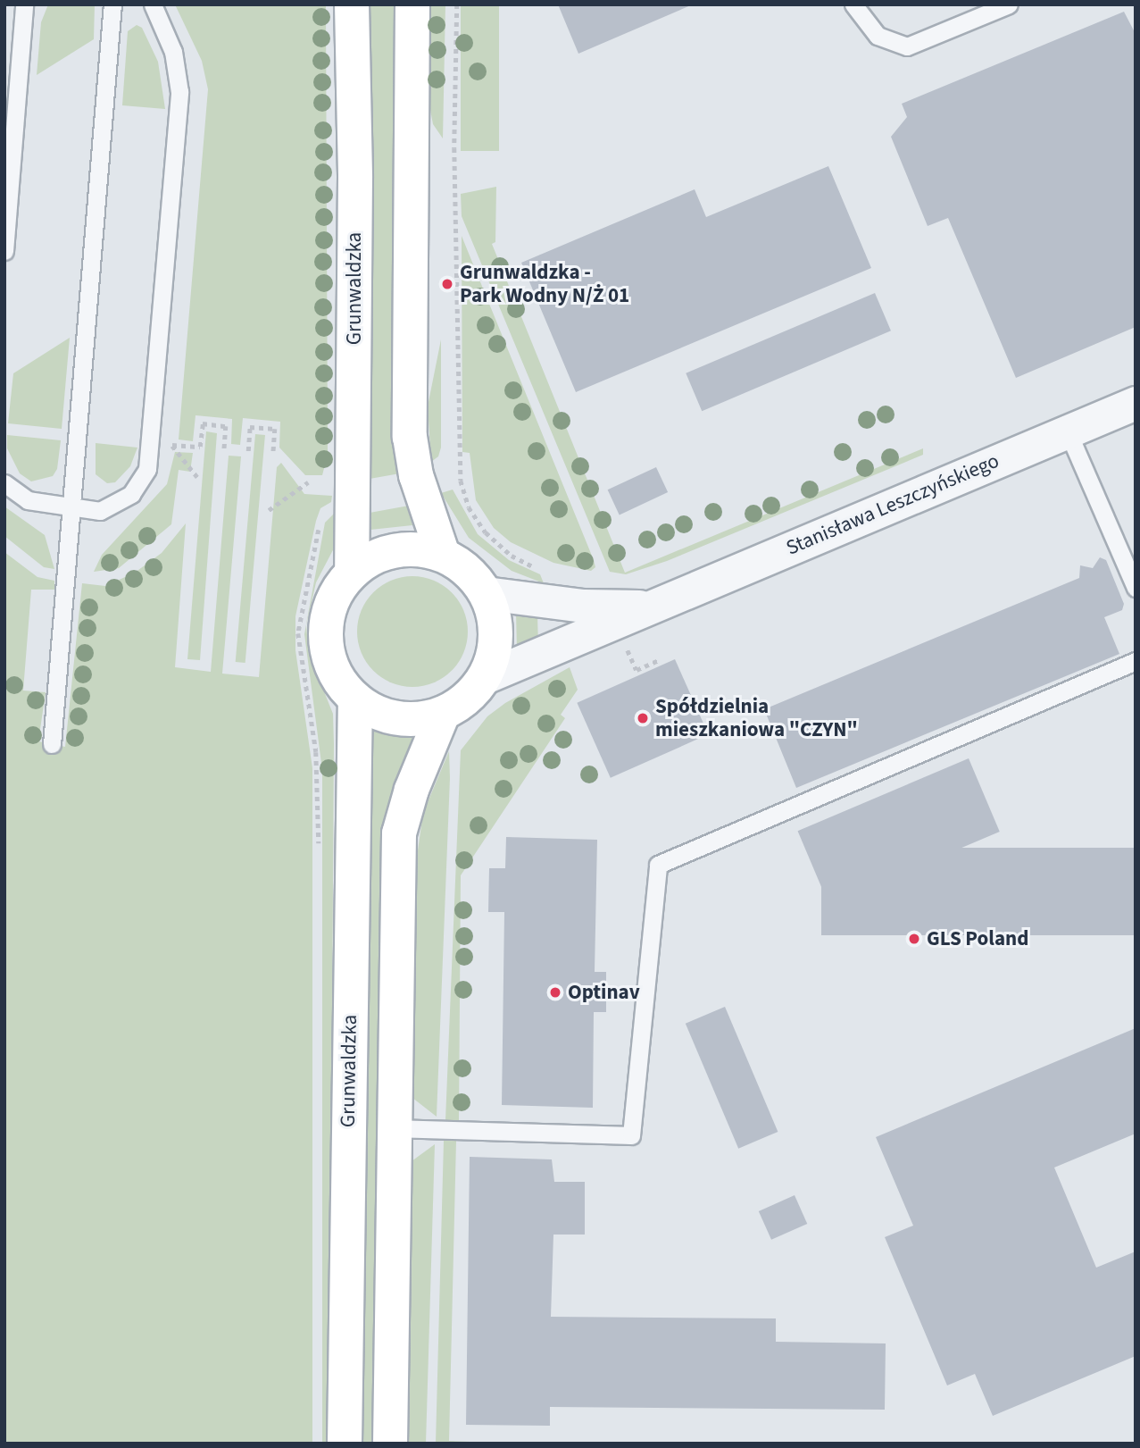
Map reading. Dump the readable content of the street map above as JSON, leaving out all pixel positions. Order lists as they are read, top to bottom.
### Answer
{
  "streets": {
    "street": ["Grunwaldzka", "Stanisława Leszczyńskiego"]
  },
  "crossings": [
    ["Grunwaldzka", "Stanisława Leszczyńskiego"]
  ],
  "places": [
    "Grunwaldzka - Park Wodny N/Ż 01",
    "Spółdzielnia mieszkaniowa \"CZYN\"",
    "GLS Poland",
    "Optinav"
  ]
}
